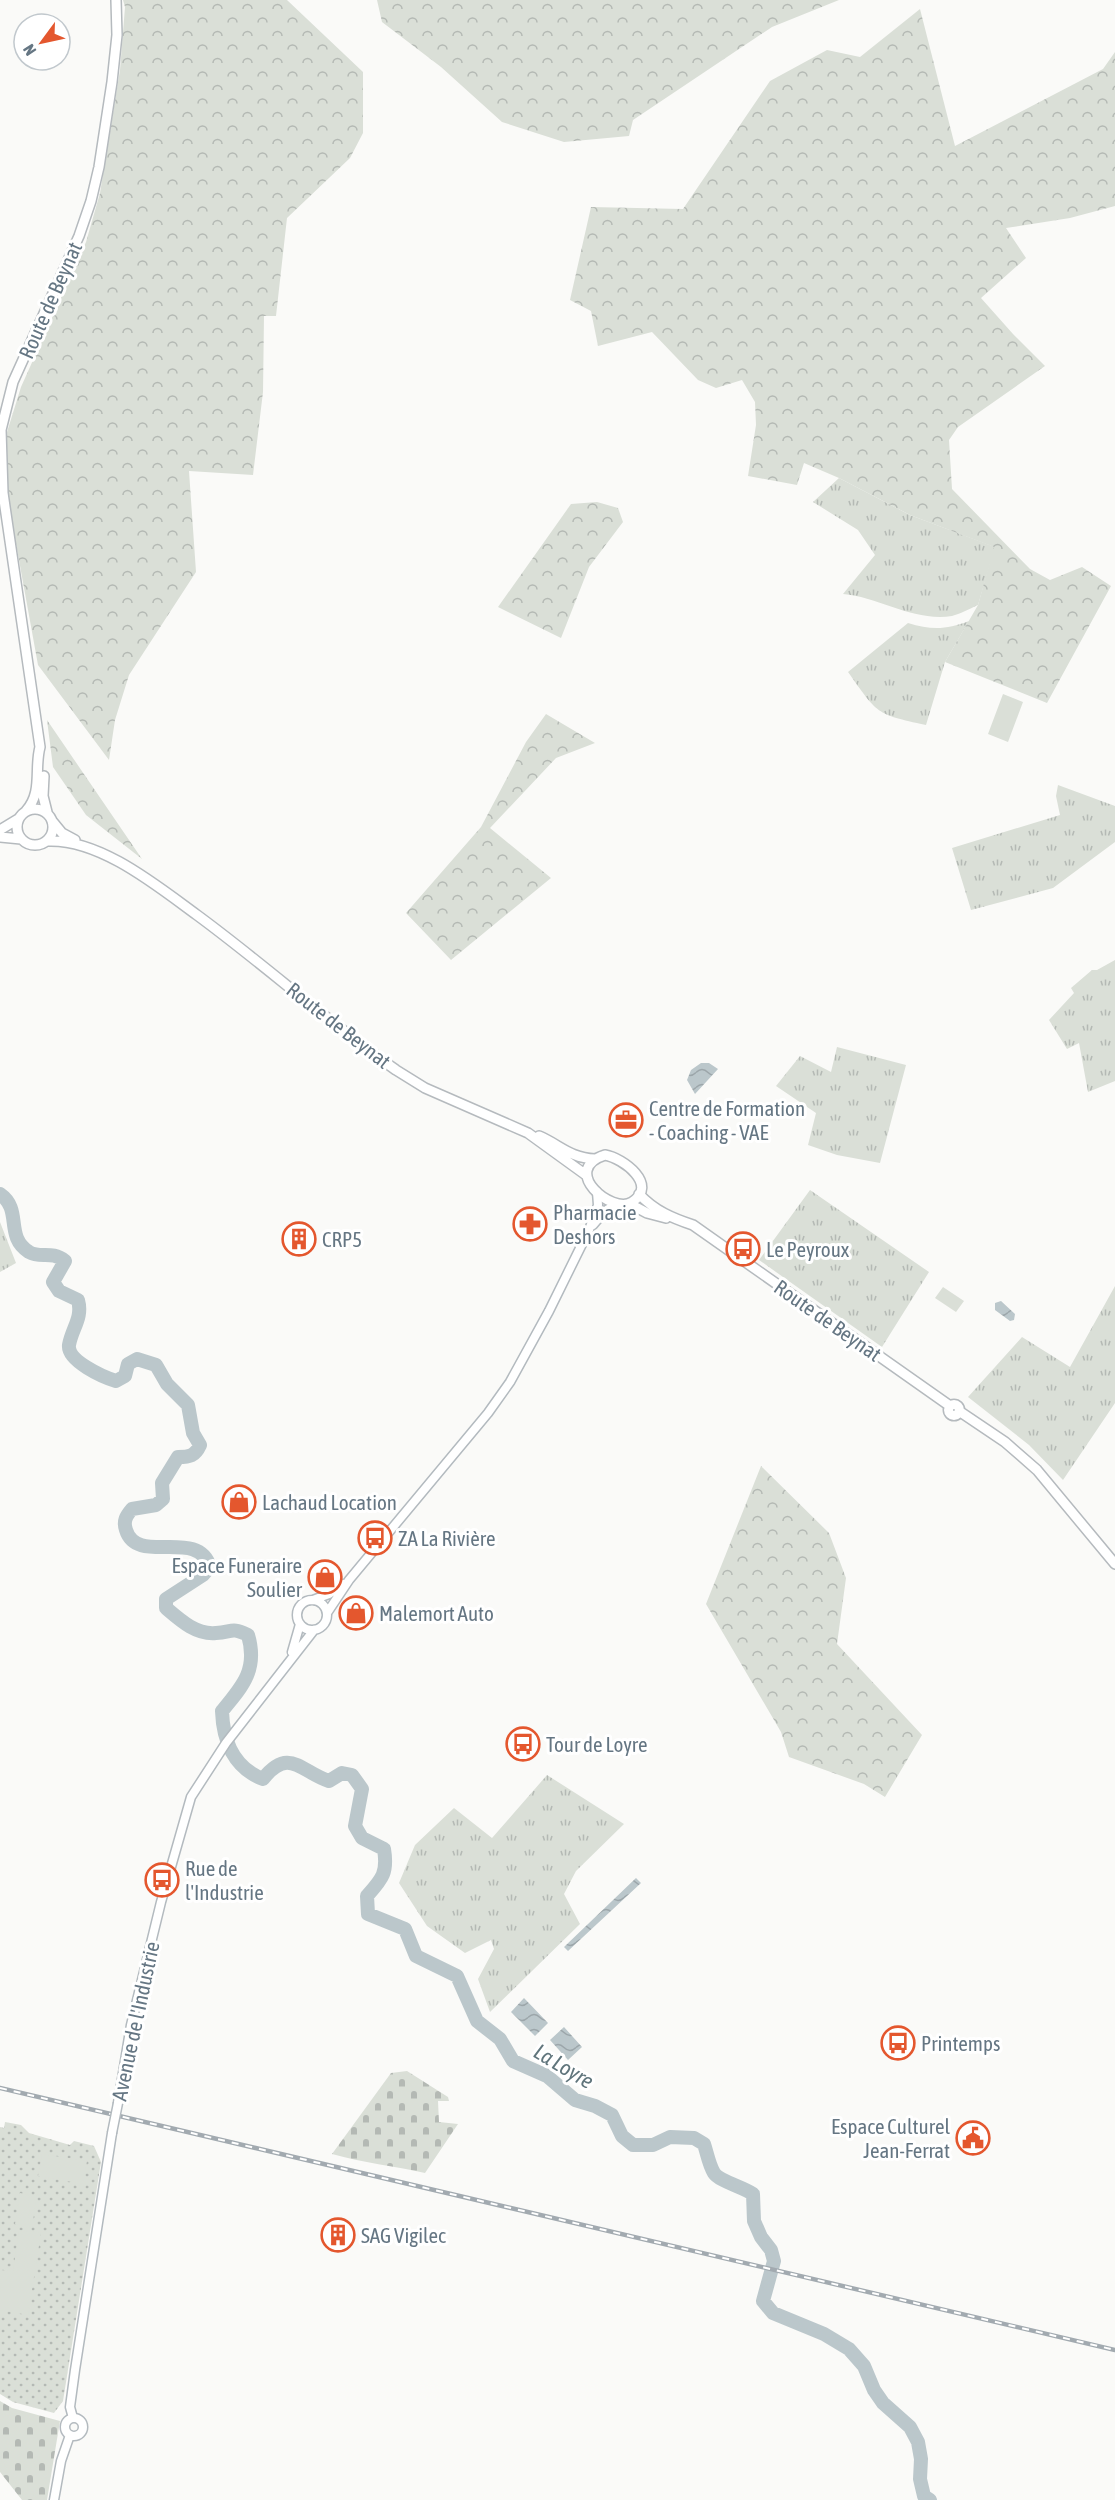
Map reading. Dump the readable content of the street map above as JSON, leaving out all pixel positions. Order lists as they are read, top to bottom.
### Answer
{
  "streets": {
    "main road": ["Route de Beynat", "Avenue de l'Industrie"]
  },
  "water": ["La Loyre"],
  "places": {
    "office": ["Centre de Formation - Coaching - VAE"],
    "pharmacy": ["Pharmacie Deshors"],
    "building": ["CRP5", "SAG Vigilec"],
    "bus stop": [
      "Le Peyroux",
      "ZA La Rivière",
      "Tour de Loyre",
      "Rue de l'Industrie",
      "Printemps"
    ],
    "shop": ["Lachaud Location", "Espace Funeraire Soulier", "Malemort Auto"],
    "public building": ["Espace Culturel Jean-Ferrat"]
  },
  "north": "bottom left"
}
